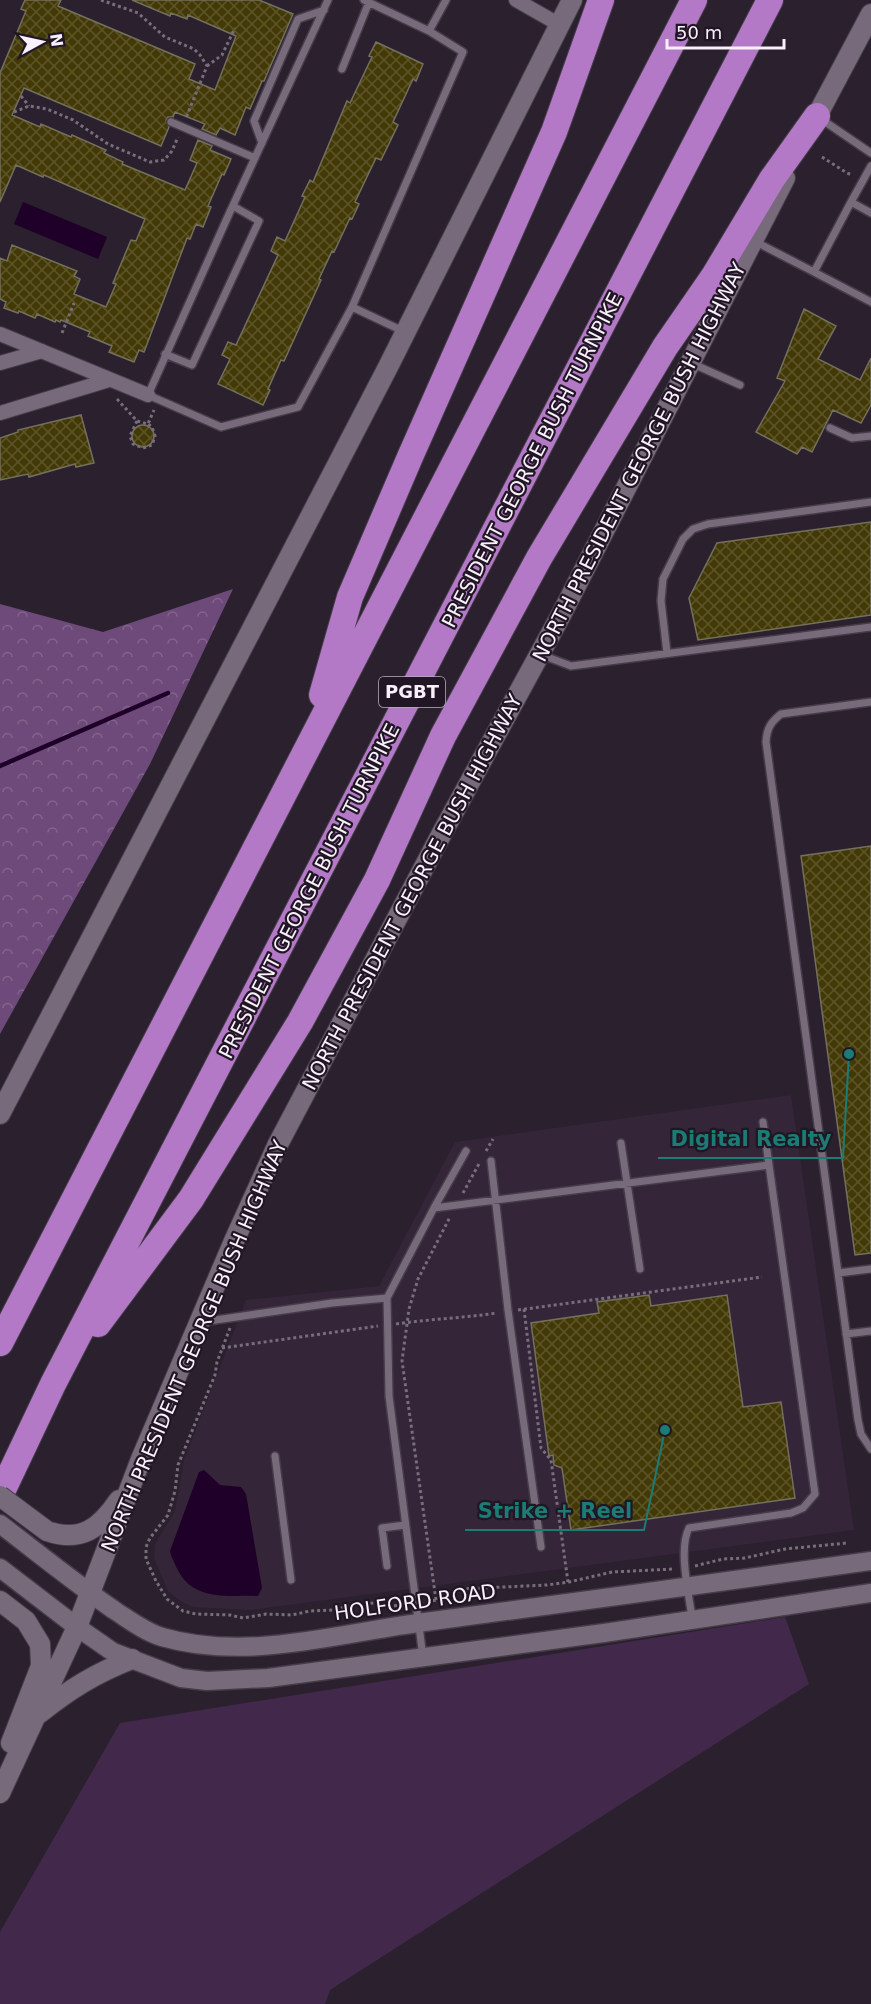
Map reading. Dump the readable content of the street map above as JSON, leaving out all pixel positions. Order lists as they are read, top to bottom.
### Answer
{
  "streets": {
    "highway": ["PRESIDENT GEORGE BUSH TURNPIKE", "PGBT"],
    "main road": ["NORTH PRESIDENT GEORGE BUSH HIGHWAY"],
    "street": ["HOLFORD ROAD"]
  },
  "crossings": [
    ["NORTH PRESIDENT GEORGE BUSH HIGHWAY", "HOLFORD ROAD"]
  ],
  "places": ["Digital Realty", "Strike + Reel"],
  "scale_bar": "50 m",
  "north": "right"
}
